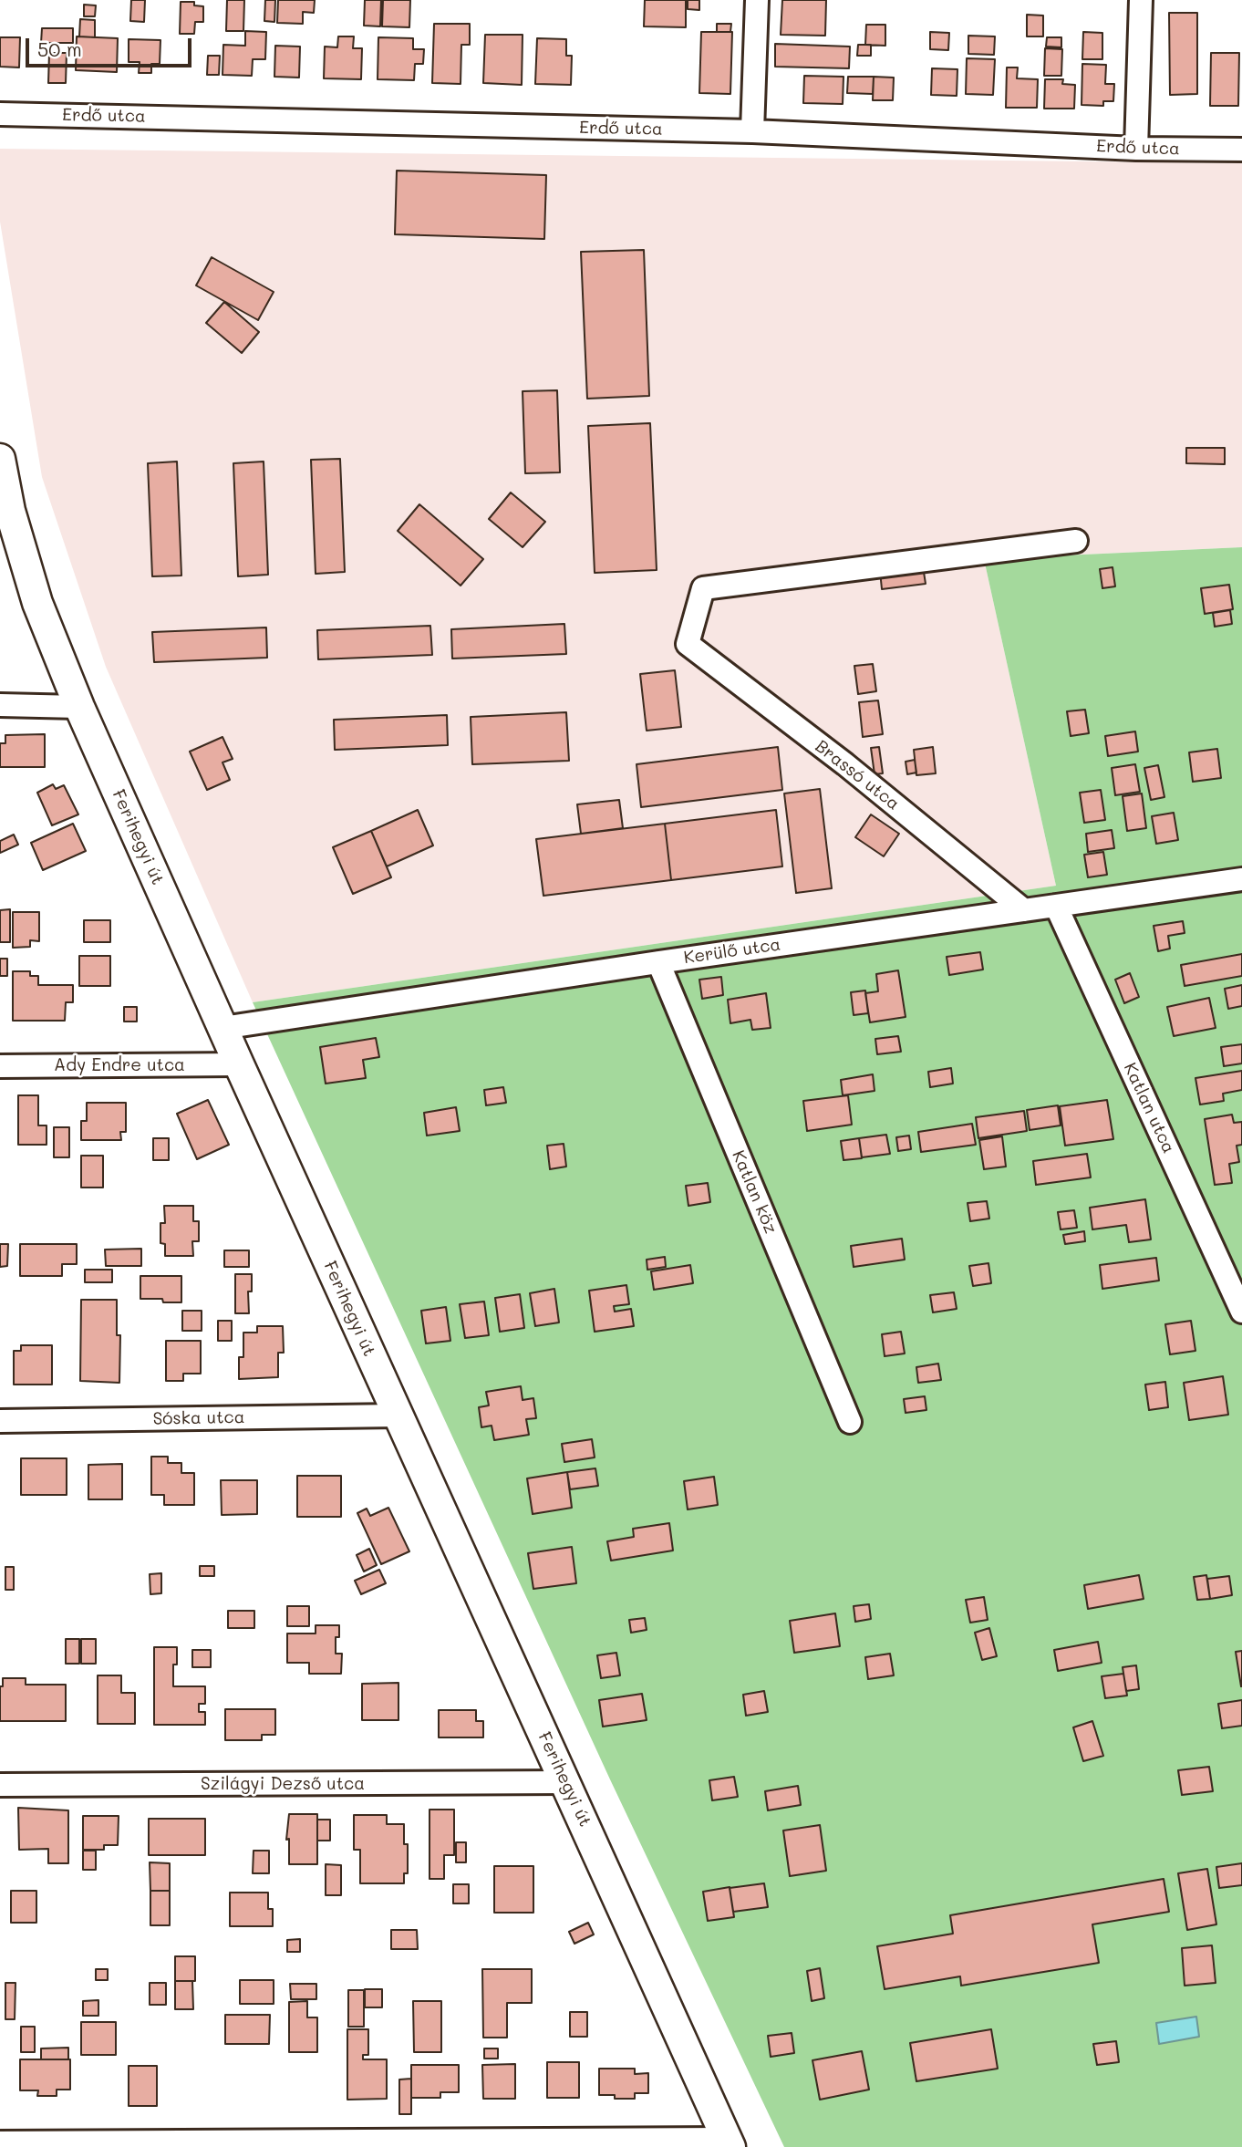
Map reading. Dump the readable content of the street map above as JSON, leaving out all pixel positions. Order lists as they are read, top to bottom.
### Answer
{
  "streets": {
    "main road": ["Ferihegyi út"],
    "street": [
      "Erdő utca",
      "Brassó utca",
      "Kerülő utca",
      "Ady Endre utca",
      "Katlan utca",
      "Katlan köz",
      "Sóska utca",
      "Szilágyi Dezső utca"
    ]
  },
  "crossings": [
    ["Brassó utca", "Kerülő utca"],
    ["Ferihegyi út", "Kerülő utca"],
    ["Ferihegyi út", "Ady Endre utca"],
    ["Ferihegyi út", "Sóska utca"],
    ["Ferihegyi út", "Szilágyi Dezső utca"],
    ["Kerülő utca", "Katlan utca"],
    ["Kerülő utca", "Katlan köz"]
  ],
  "scale_bar": "50 m"
}
